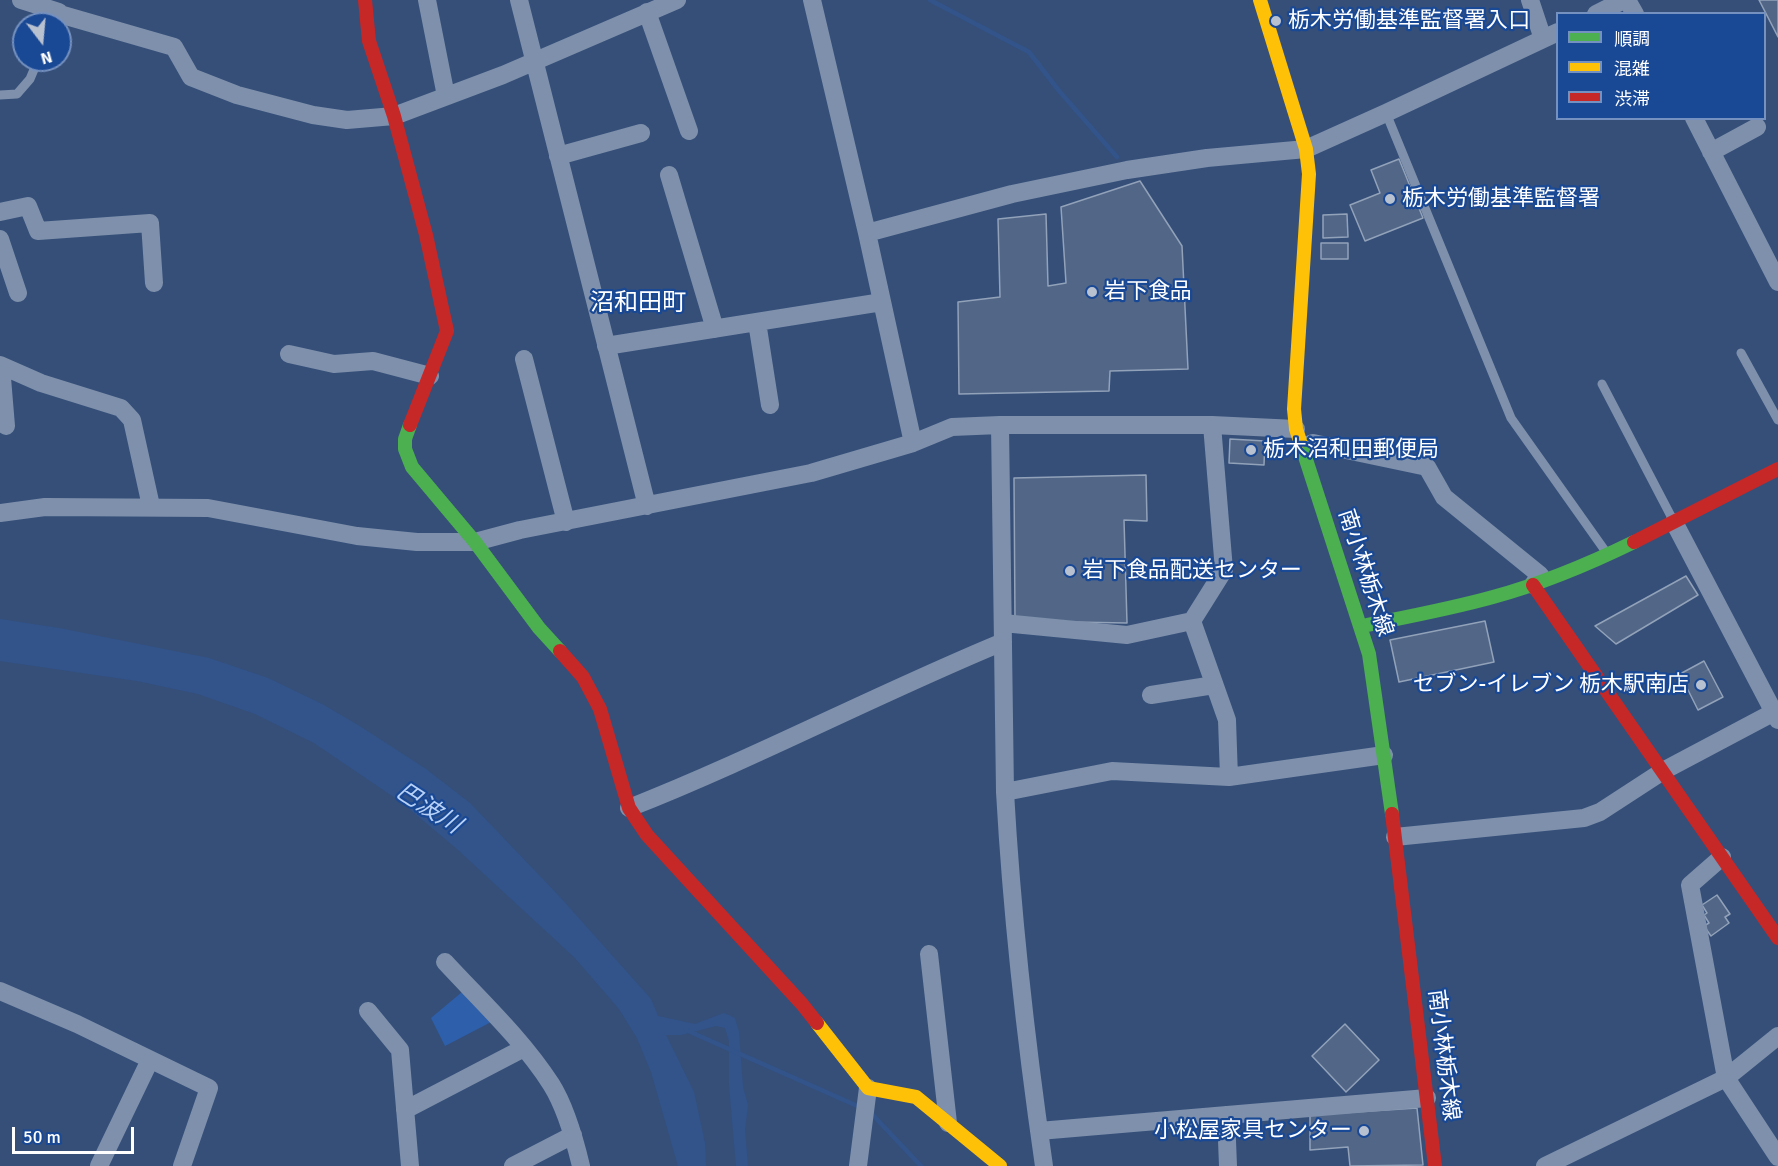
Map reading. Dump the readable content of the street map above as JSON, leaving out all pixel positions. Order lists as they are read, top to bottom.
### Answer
{
  "streets": {
    "street": ["南小林栃木線"]
  },
  "districts": ["沼和田町"],
  "water": ["巴波川"],
  "places": [
    "栃木労働基準監督署入口",
    "栃木労働基準監督署",
    "岩下食品",
    "栃木沼和田郵便局",
    "岩下食品配送センター",
    "セブン-イレブン 栃木駅南店",
    "小松屋家具センター"
  ],
  "legend": ["順調", "混雑", "渋滞"],
  "scale_bar": "50 m",
  "north": "bottom"
}
